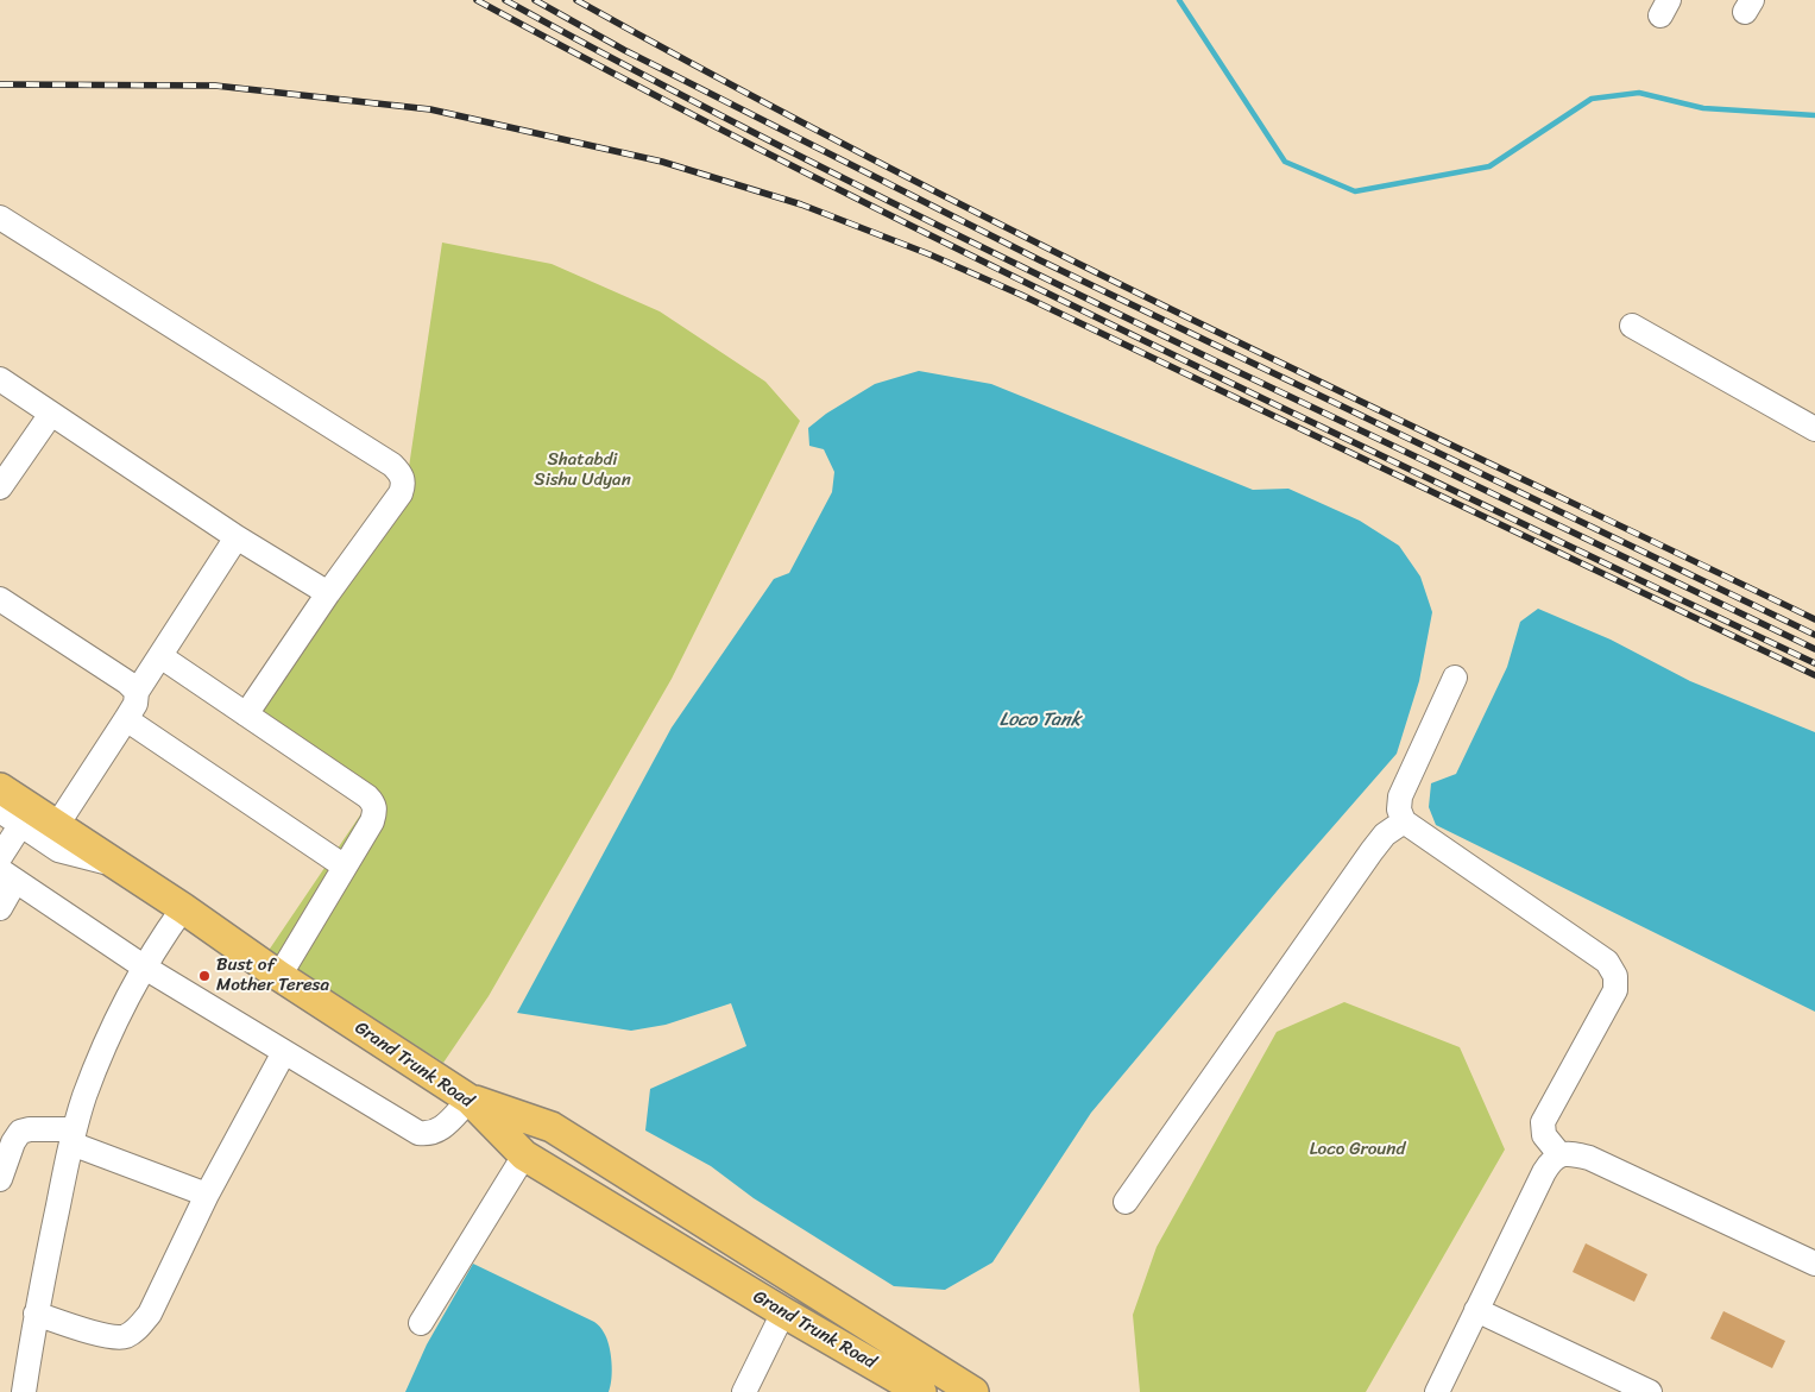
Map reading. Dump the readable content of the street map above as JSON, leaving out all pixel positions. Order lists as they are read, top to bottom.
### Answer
{
  "streets": {
    "main road": ["Grand Trunk Road"]
  },
  "water": ["Loco Tank"],
  "parks": ["Shatabdi Sishu Udyan", "Loco Ground"],
  "places": ["Bust of Mother Teresa"]
}
